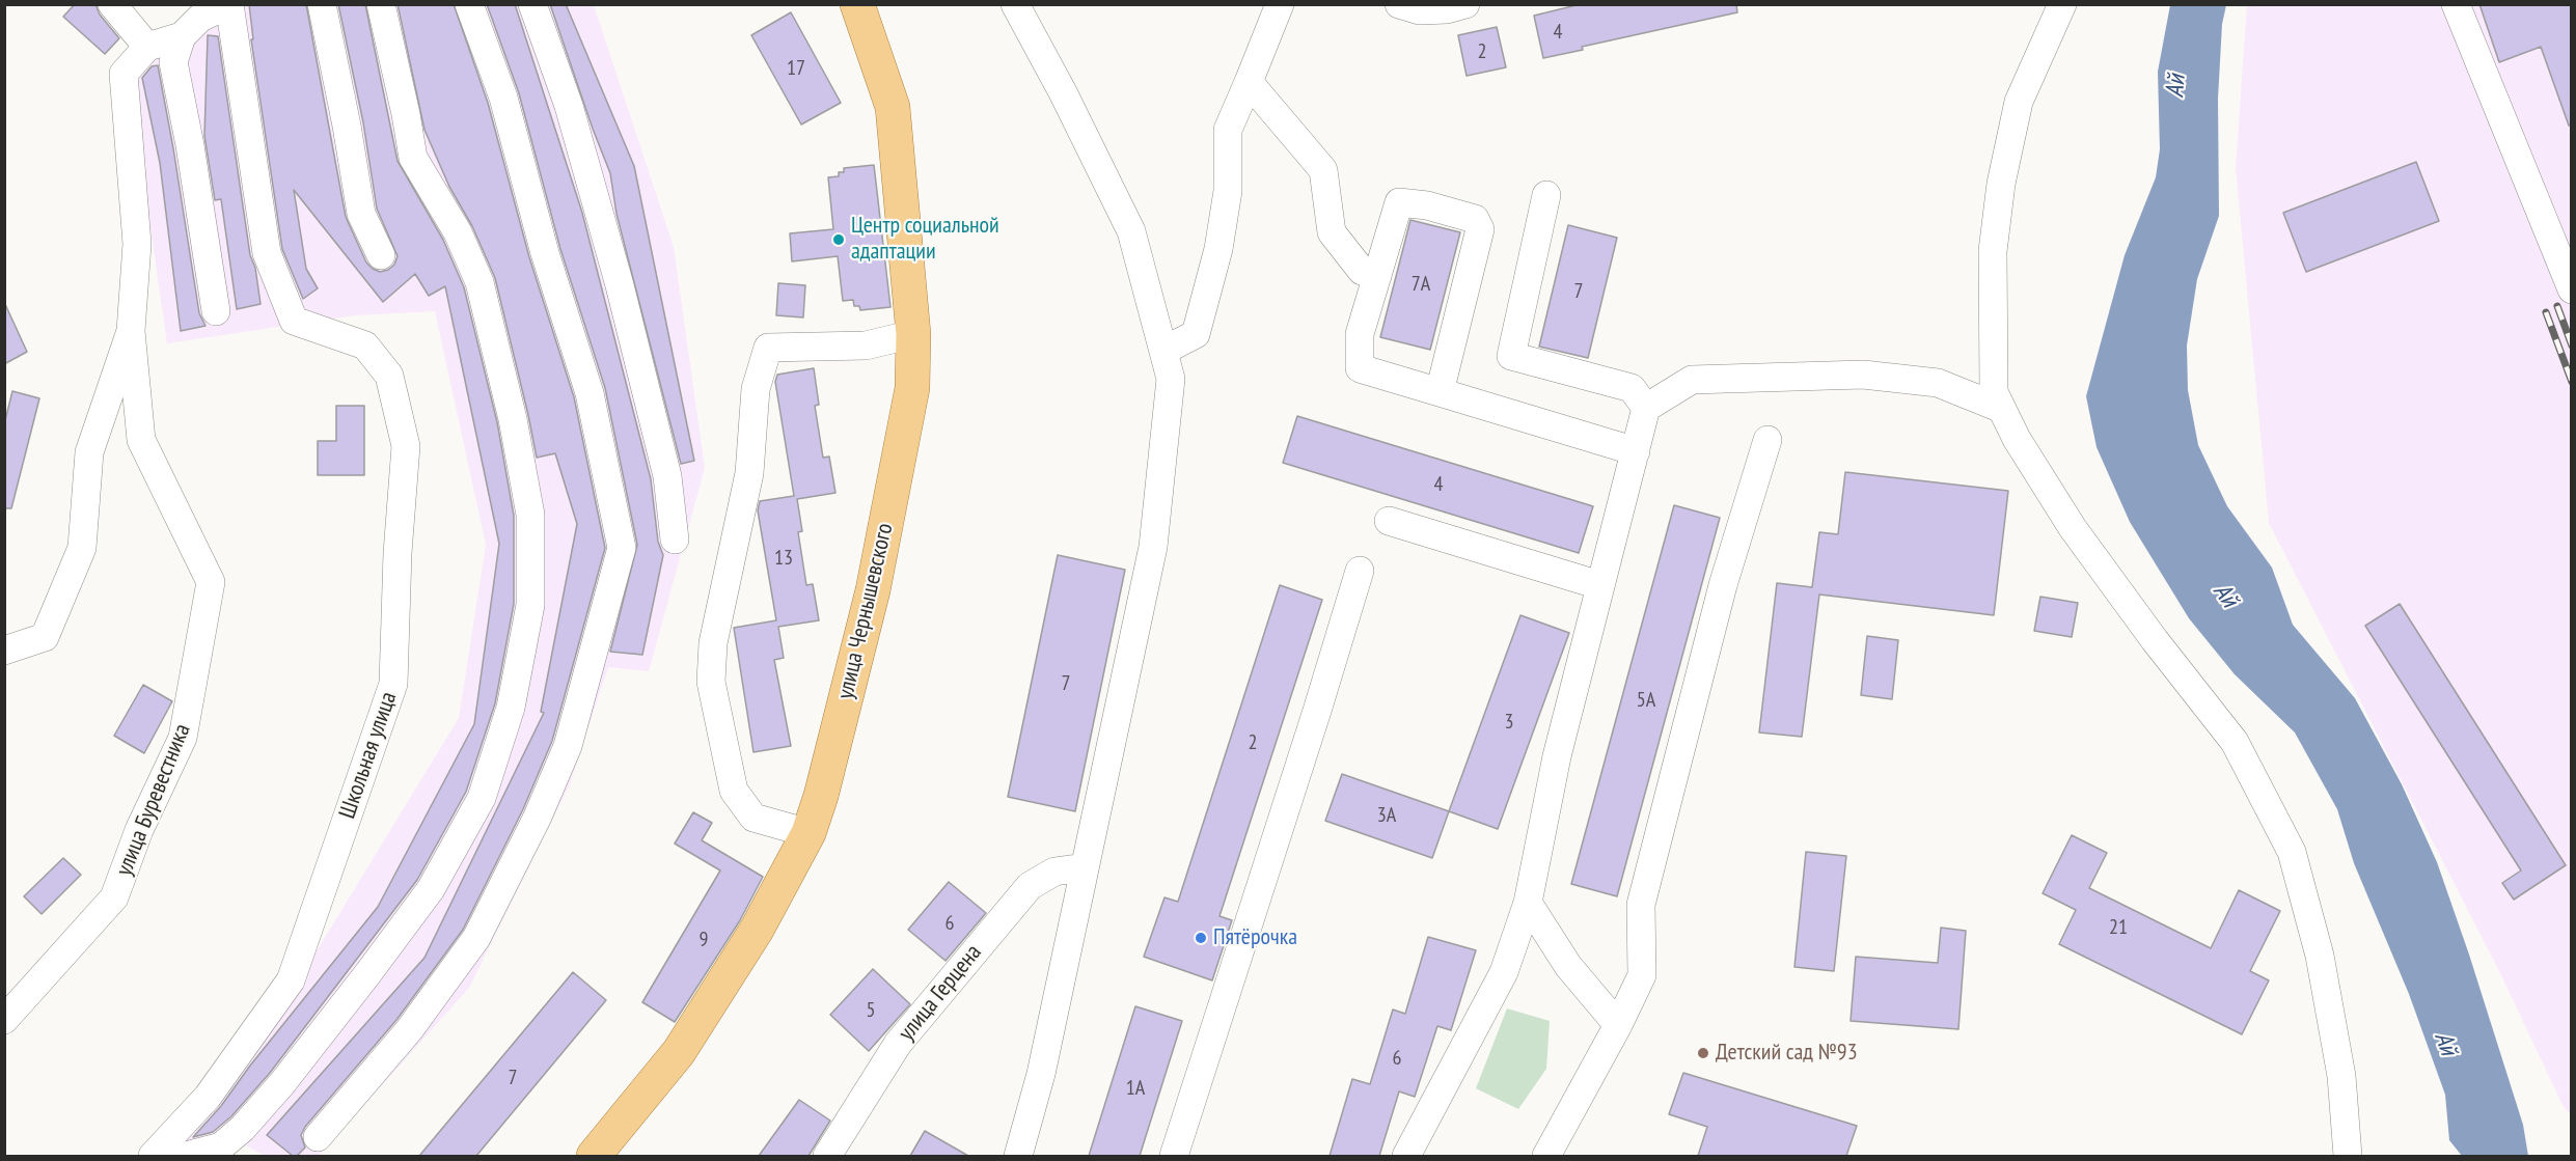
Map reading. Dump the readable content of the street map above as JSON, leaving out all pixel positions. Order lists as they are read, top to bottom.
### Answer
{
  "streets": {
    "main road": ["улица Чернышевского"],
    "street": ["Школьная улица", "улица Буревестника", "улица Герцена"]
  },
  "water": ["Ай"],
  "places": ["Центр социальной адаптации", "Пятёрочка", "Детский сад №93"],
  "house_numbers": [
    "4",
    "2",
    "17",
    "7А",
    "7",
    "4",
    "13",
    "7",
    "5А",
    "3",
    "2",
    "3А",
    "6",
    "21",
    "9",
    "5",
    "6",
    "7",
    "1А"
  ]
}
